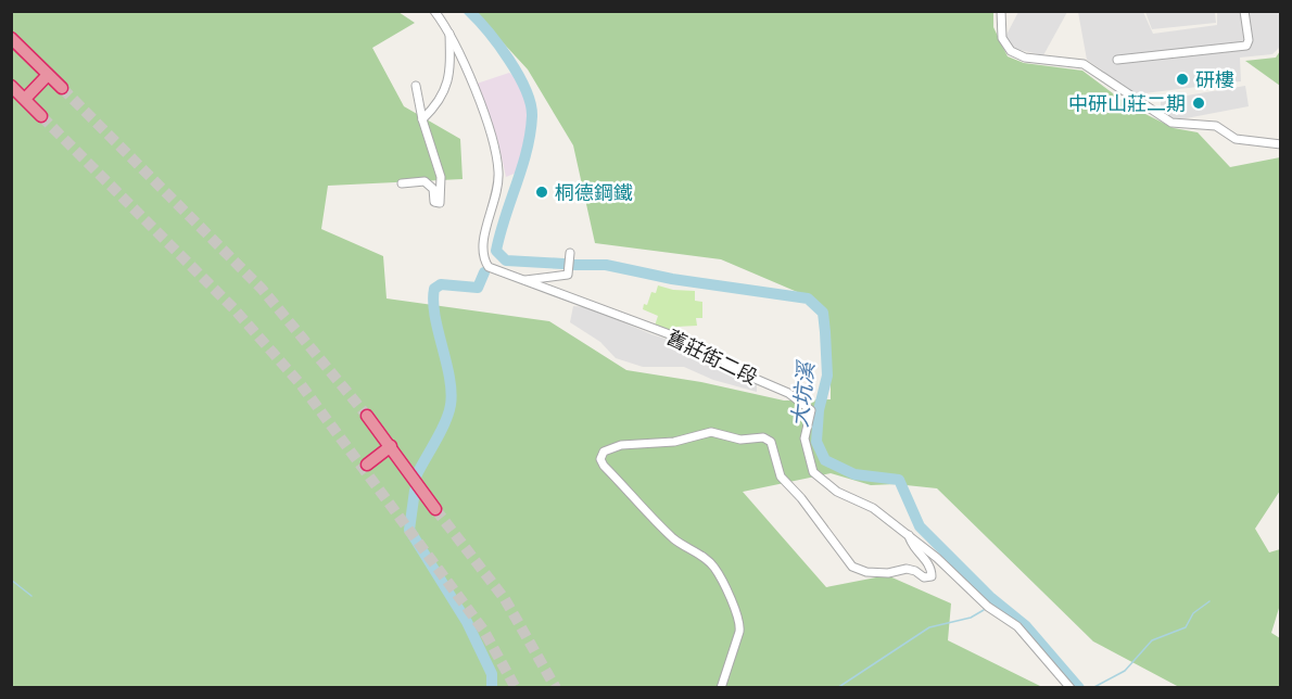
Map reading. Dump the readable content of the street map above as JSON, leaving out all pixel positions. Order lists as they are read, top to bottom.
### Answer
{
  "streets": {
    "street": ["舊莊街二段"]
  },
  "water": ["大坑溪"],
  "places": ["研樓", "中研山莊二期", "桐德鋼鐵"]
}
